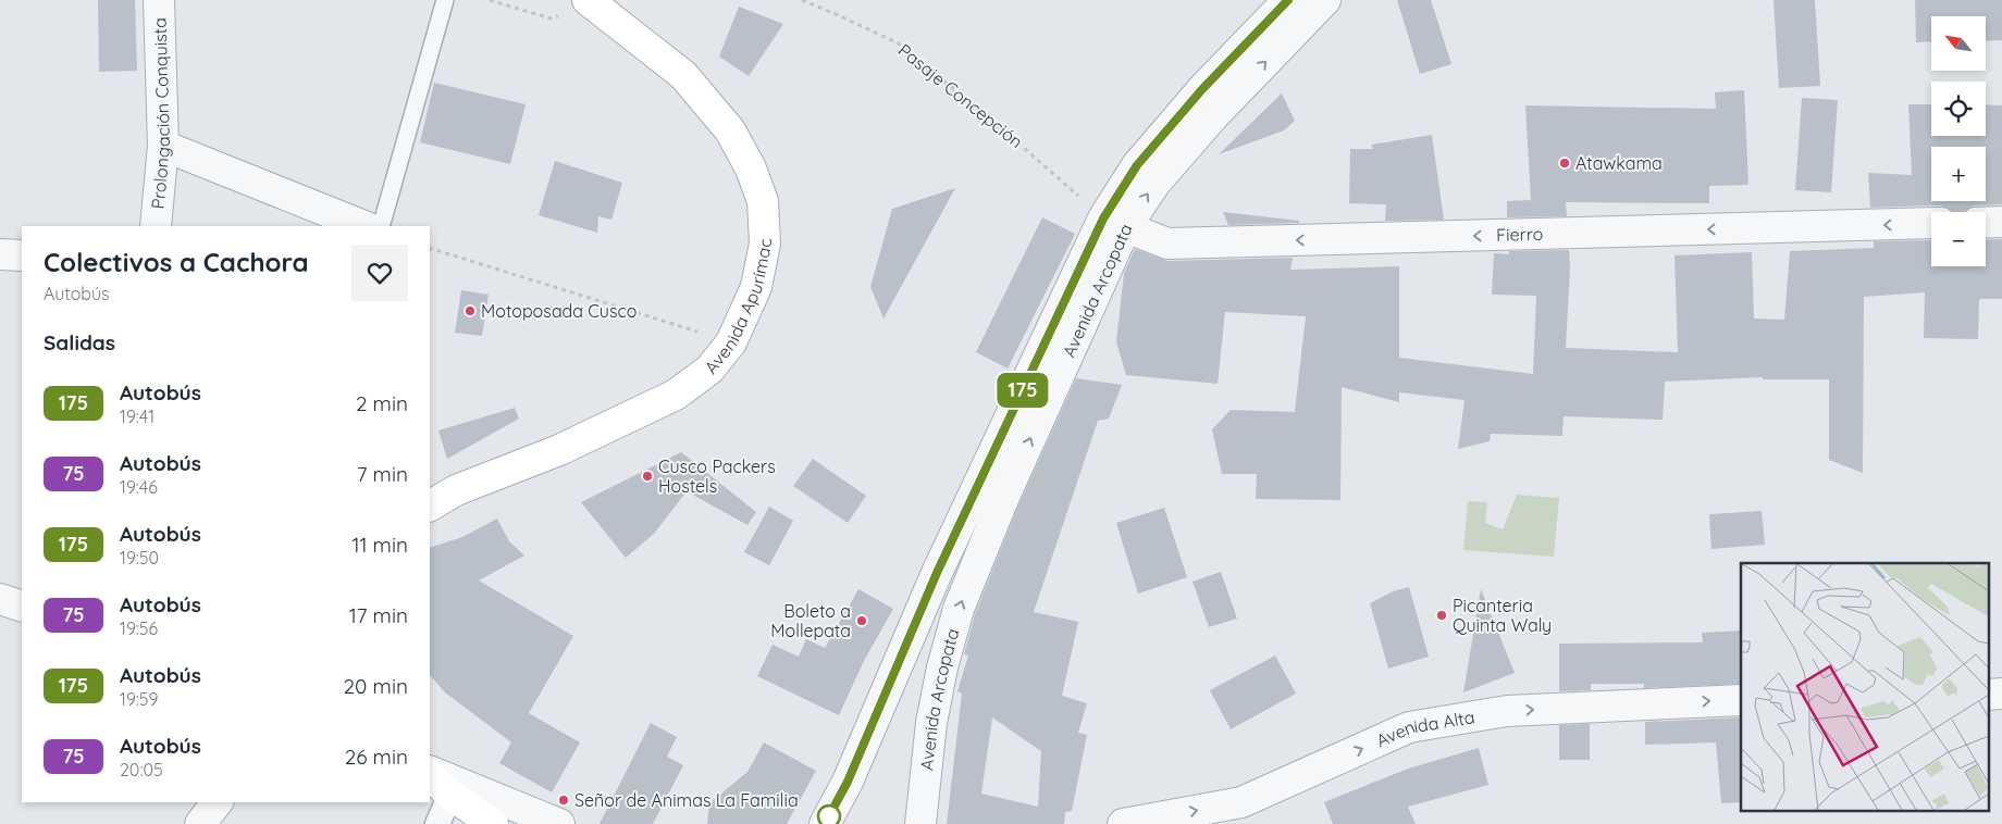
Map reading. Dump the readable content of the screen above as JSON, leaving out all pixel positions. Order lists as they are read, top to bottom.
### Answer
{
  "streets": {
    "main road": ["Avenida Apurímac"],
    "street": [
      "Prolongación Conquista",
      "Fierro",
      "Avenida Arcopata",
      "Avenida Alta"
    ],
    "path": ["Pasaje Concepción"]
  },
  "crossings": [
    ["Pasaje Concepción", "Fierro"],
    ["Pasaje Concepción", "Avenida Arcopata"],
    ["Fierro", "Avenida Arcopata"]
  ],
  "one_way": ["Fierro", "Avenida Alta"],
  "places": [
    "Atawkama",
    "Motoposada Cusco",
    "Cusco Packers Hostels",
    "Picanteria Quinta Waly",
    "Boleto a Mollepata",
    "Señor de Animas La Familia"
  ],
  "lines": ["bus line 175"],
  "north": "top left",
  "page": {
    "on_map": "175",
    "map_buttons": ["+", "−"],
    "heading": [
      ["Colectivos a Cachora", "Autobús"],
      "Salidas"
    ],
    "list": [
      {
        "mark": "175",
        "name": "Autobús",
        "note": "19:41",
        "value": "2 min"
      },
      {
        "mark": "75",
        "name": "Autobús",
        "note": "19:46",
        "value": "7 min"
      },
      {
        "mark": "175",
        "name": "Autobús",
        "note": "19:50",
        "value": "11 min"
      },
      {
        "mark": "75",
        "name": "Autobús",
        "note": "19:56",
        "value": "17 min"
      },
      {
        "mark": "175",
        "name": "Autobús",
        "note": "19:59",
        "value": "20 min"
      },
      {
        "mark": "75",
        "name": "Autobús",
        "note": "20:05",
        "value": "26 min"
      }
    ]
  }
}
